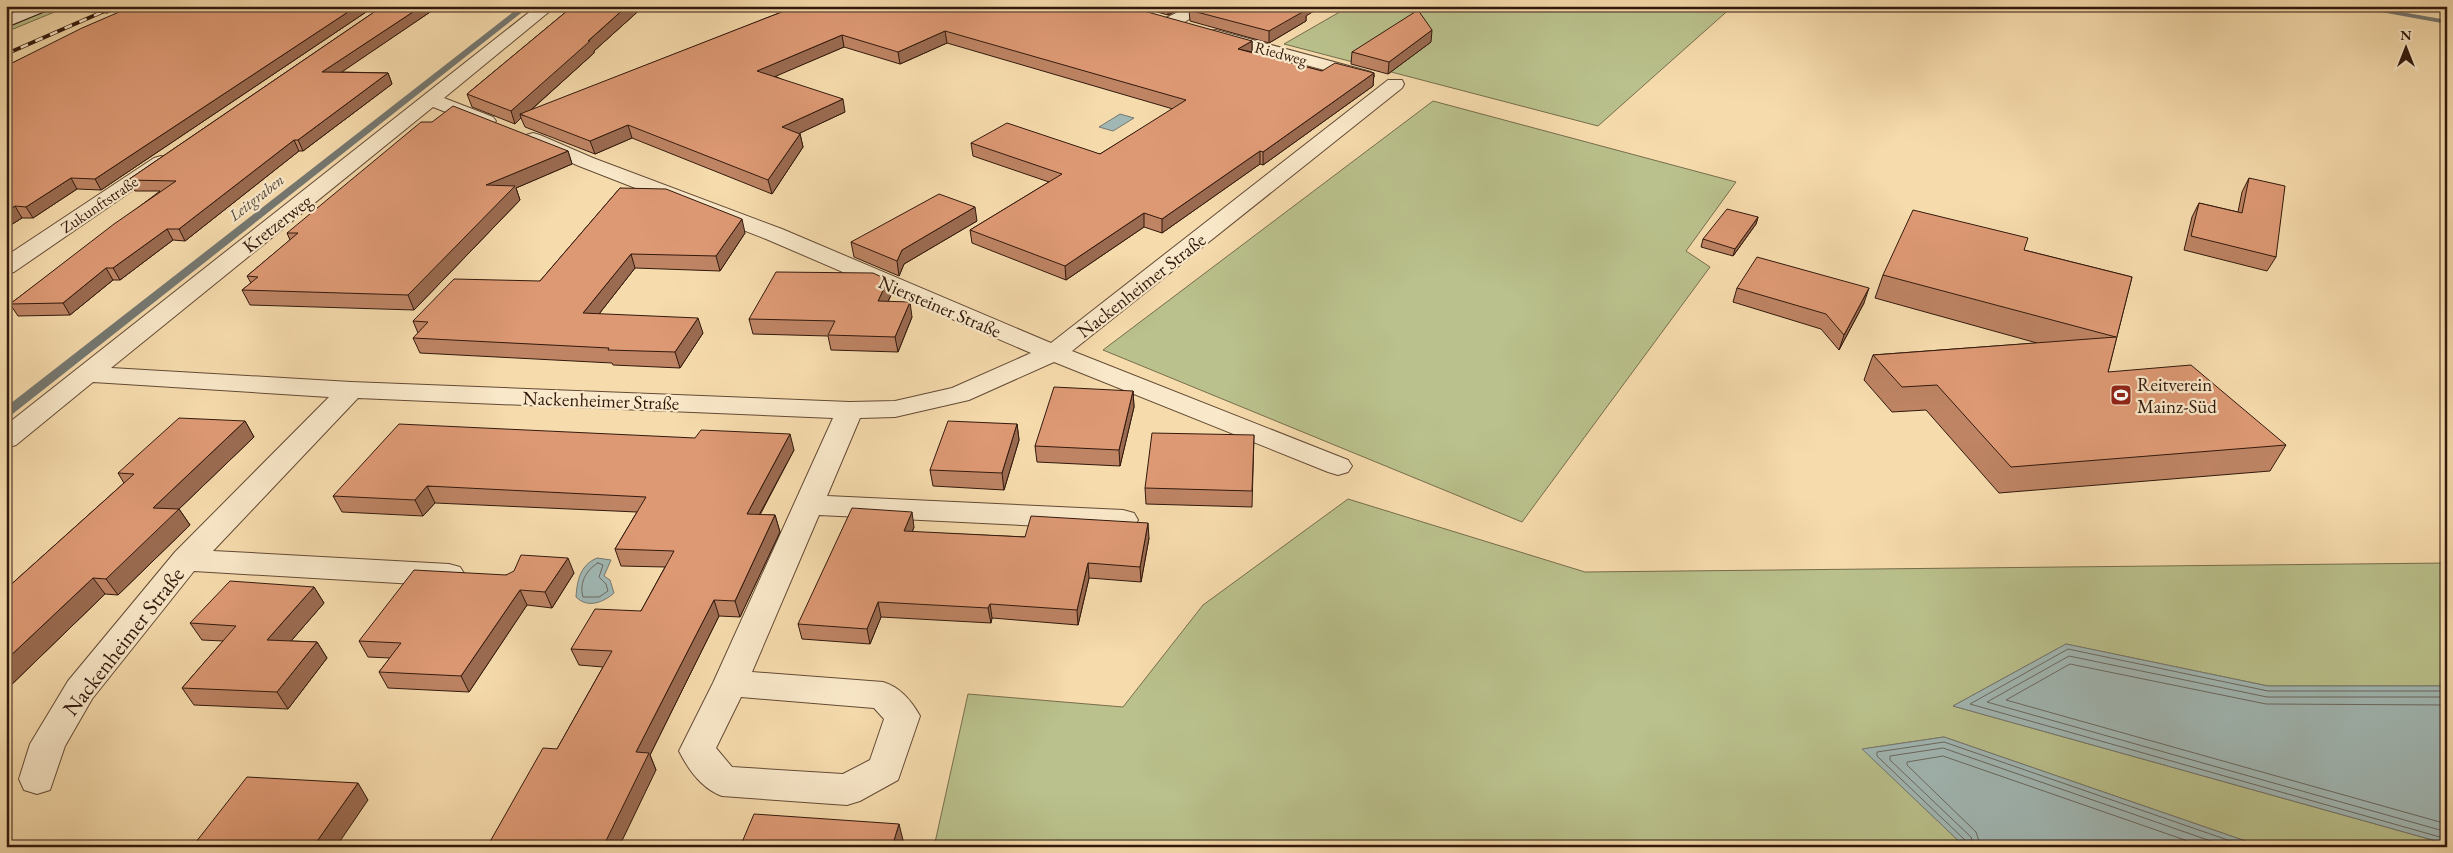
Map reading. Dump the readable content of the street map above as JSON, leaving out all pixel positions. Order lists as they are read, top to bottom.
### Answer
{
  "streets": {
    "street": [
      "Riedweg",
      "Zukunftstraße",
      "Kretzerweg",
      "Nackenheimer Straße",
      "Niersteiner Straße"
    ]
  },
  "crossings": [
    ["Riedweg", "Nackenheimer Straße"],
    ["Kretzerweg", "Nackenheimer Straße"],
    ["Kretzerweg", "Niersteiner Straße"],
    ["Nackenheimer Straße", "Niersteiner Straße"]
  ],
  "water": ["Leitgraben"],
  "places": {
    "sports": ["Reitverein Mainz-Süd"]
  },
  "north": "top"
}
